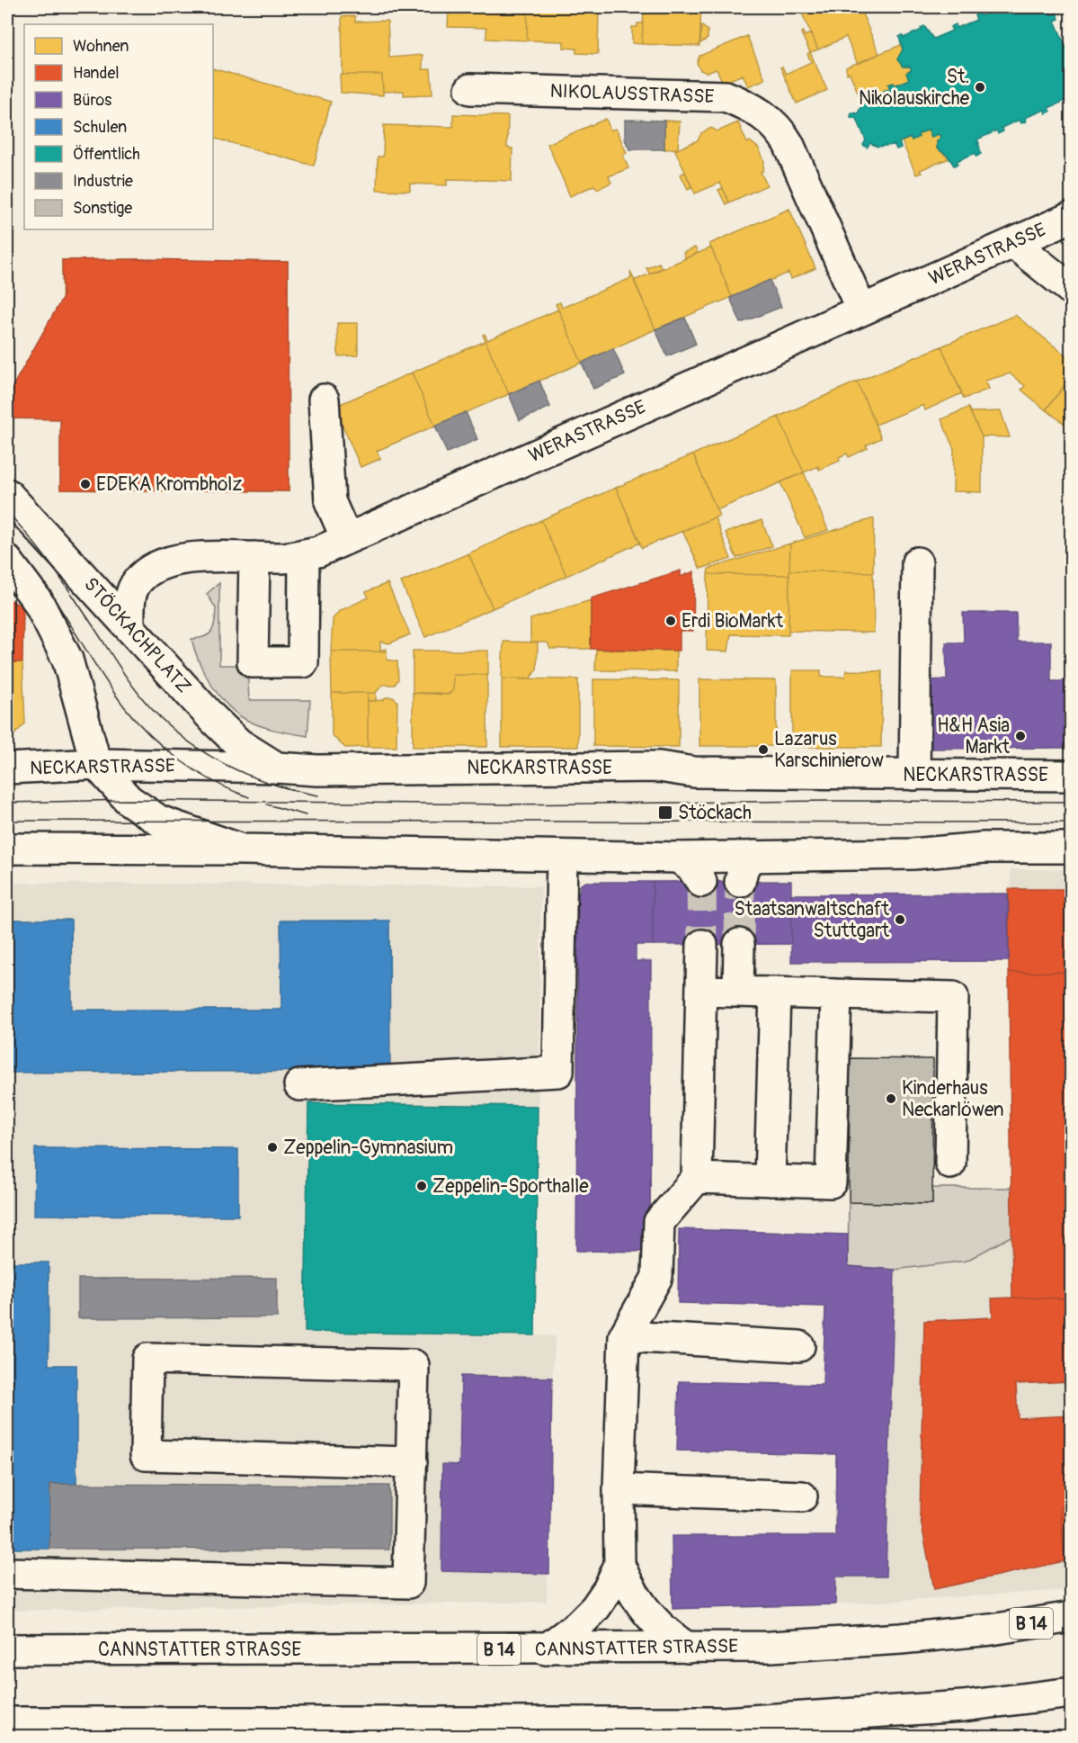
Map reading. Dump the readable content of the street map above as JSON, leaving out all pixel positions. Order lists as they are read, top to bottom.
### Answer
{
  "streets": {
    "main road": [
      "NIKOLAUSSTRASSE",
      "WERASTRASSE",
      "STÖCKACHPLATZ",
      "NECKARSTRASSE",
      "B 14",
      "CANNSTATTER STRASSE"
    ]
  },
  "crossings": [
    ["NIKOLAUSSTRASSE", "WERASTRASSE"],
    ["WERASTRASSE", "STÖCKACHPLATZ"],
    ["STÖCKACHPLATZ", "NECKARSTRASSE"]
  ],
  "places": {
    "other": [
      "St. Nikolauskirche",
      "EDEKA Krombholz",
      "Erdi BioMarkt",
      "H&H Asia Markt",
      "Lazarus Karschinierow",
      "Staatsanwaltschaft Stuttgart",
      "Kinderhaus Neckarlöwen",
      "Zeppelin-Gymnasium",
      "Zeppelin-Sporthalle"
    ],
    "transit": ["Stöckach"]
  },
  "legend": [
    "Wohnen",
    "Handel",
    "Büros",
    "Schulen",
    "Öffentlich",
    "Industrie",
    "Sonstige"
  ]
}
